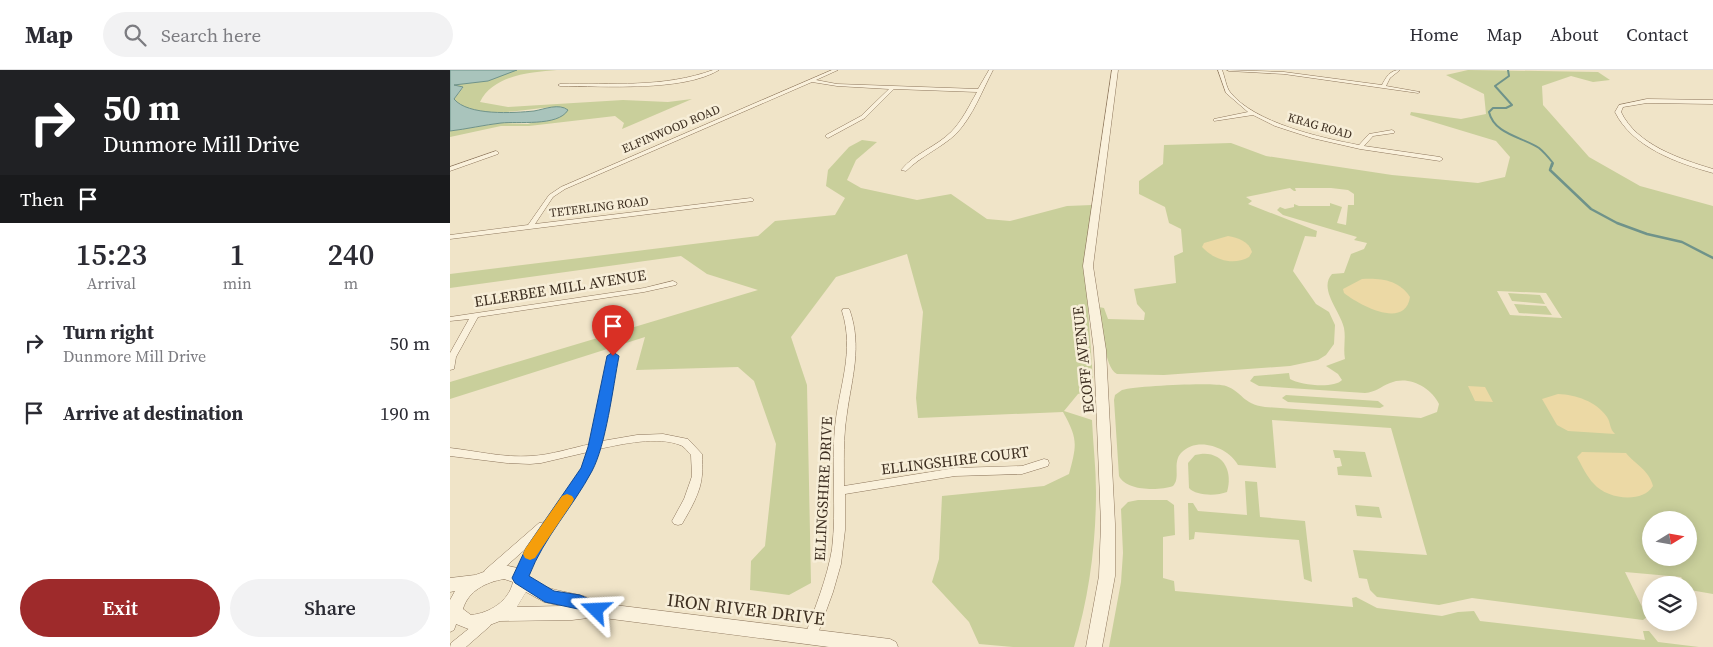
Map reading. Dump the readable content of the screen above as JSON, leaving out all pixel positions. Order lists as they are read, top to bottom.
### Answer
{
  "streets": {
    "street": [
      "KRAG ROAD",
      "ELFINWOOD ROAD",
      "TETERLING ROAD",
      "ELLERBEE MILL AVENUE",
      "ECOFF AVENUE",
      "ELLINGSHIRE COURT",
      "ELLINGSHIRE DRIVE",
      "IRON RIVER DRIVE"
    ]
  },
  "crossings": [
    ["ELFINWOOD ROAD", "TETERLING ROAD"],
    ["ELLINGSHIRE COURT", "ELLINGSHIRE DRIVE"],
    ["ELLINGSHIRE DRIVE", "IRON RIVER DRIVE"]
  ],
  "north": "right",
  "page": {
    "header": "Map",
    "search": "Search here",
    "nav": [
      "Home",
      "Map",
      "About",
      "Contact"
    ],
    "turn": ["50 m", "Dunmore Mill Drive"],
    "then": "Then",
    "eta": [
      "15:23",
      "Arrival",
      "1",
      "min",
      "240",
      "m"
    ],
    "list": [
      {
        "name": "Turn right",
        "note": "Dunmore Mill Drive",
        "value": "50 m"
      },
      {
        "name": "Arrive at destination",
        "value": "190 m"
      }
    ],
    "buttons": ["Exit", "Share"]
  }
}
